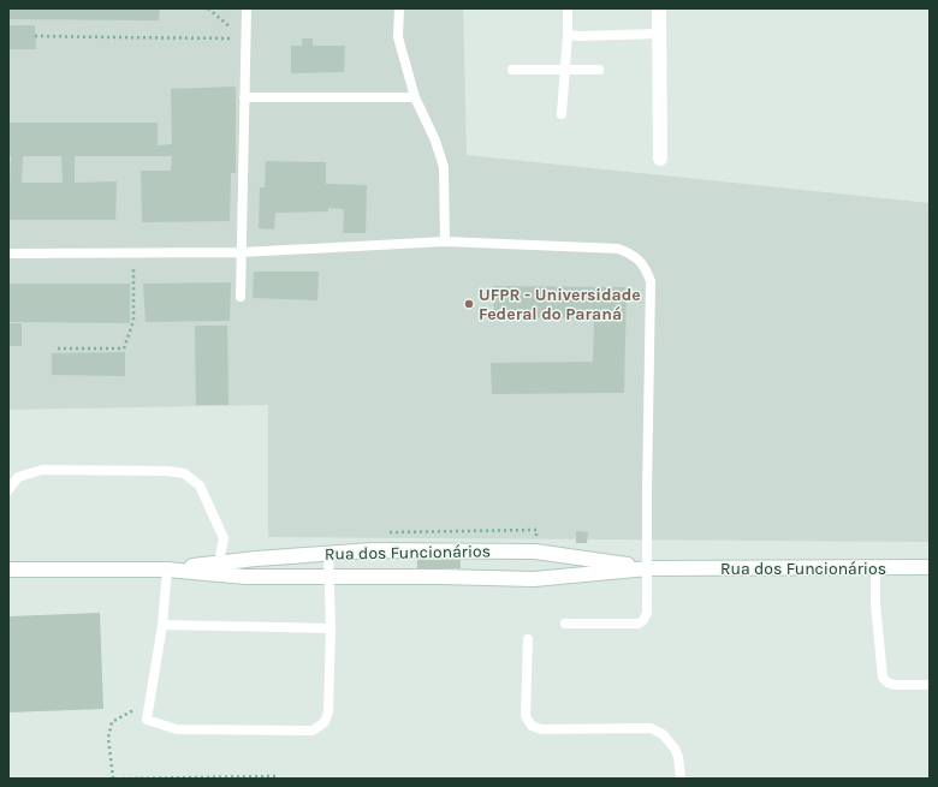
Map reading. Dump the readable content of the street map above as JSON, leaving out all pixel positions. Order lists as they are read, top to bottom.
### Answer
{
  "streets": {
    "street": ["Rua dos Funcionários"]
  },
  "places": ["UFPR - Universidade Federal do Paraná"]
}
